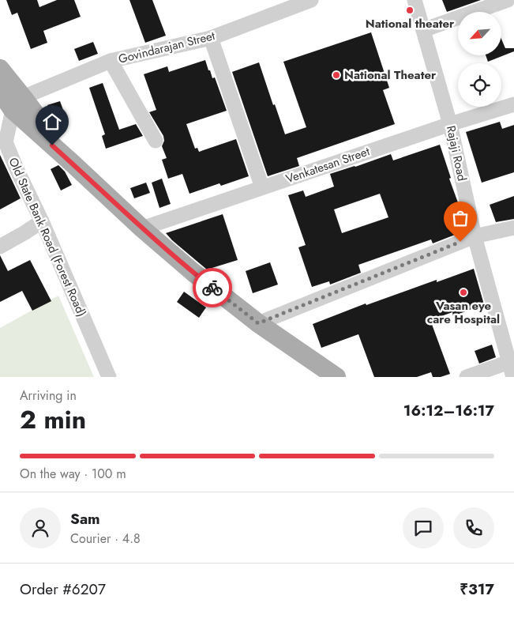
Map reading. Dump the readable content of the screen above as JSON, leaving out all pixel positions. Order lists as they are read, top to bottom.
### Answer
{
  "streets": {
    "street": [
      "Govindarajan Street",
      "Rajaji Road",
      "Venkatesan Street",
      "Old State Bank Road (Forest Road)"
    ]
  },
  "crossings": [
    ["Govindarajan Street", "Old State Bank Road (Forest Road)"],
    ["Rajaji Road", "Venkatesan Street"]
  ],
  "places": ["National theater", "National Theater", "Vasan eye care Hospital"],
  "north": "bottom left",
  "page": {
    "heading": ["2 min", "Arriving in", "16:12–16:17"],
    "panel": [
      "Sam",
      "Courier · 4.8",
      "Order #6207",
      "₹317"
    ],
    "bar": "On the way · 100 m"
  }
}
